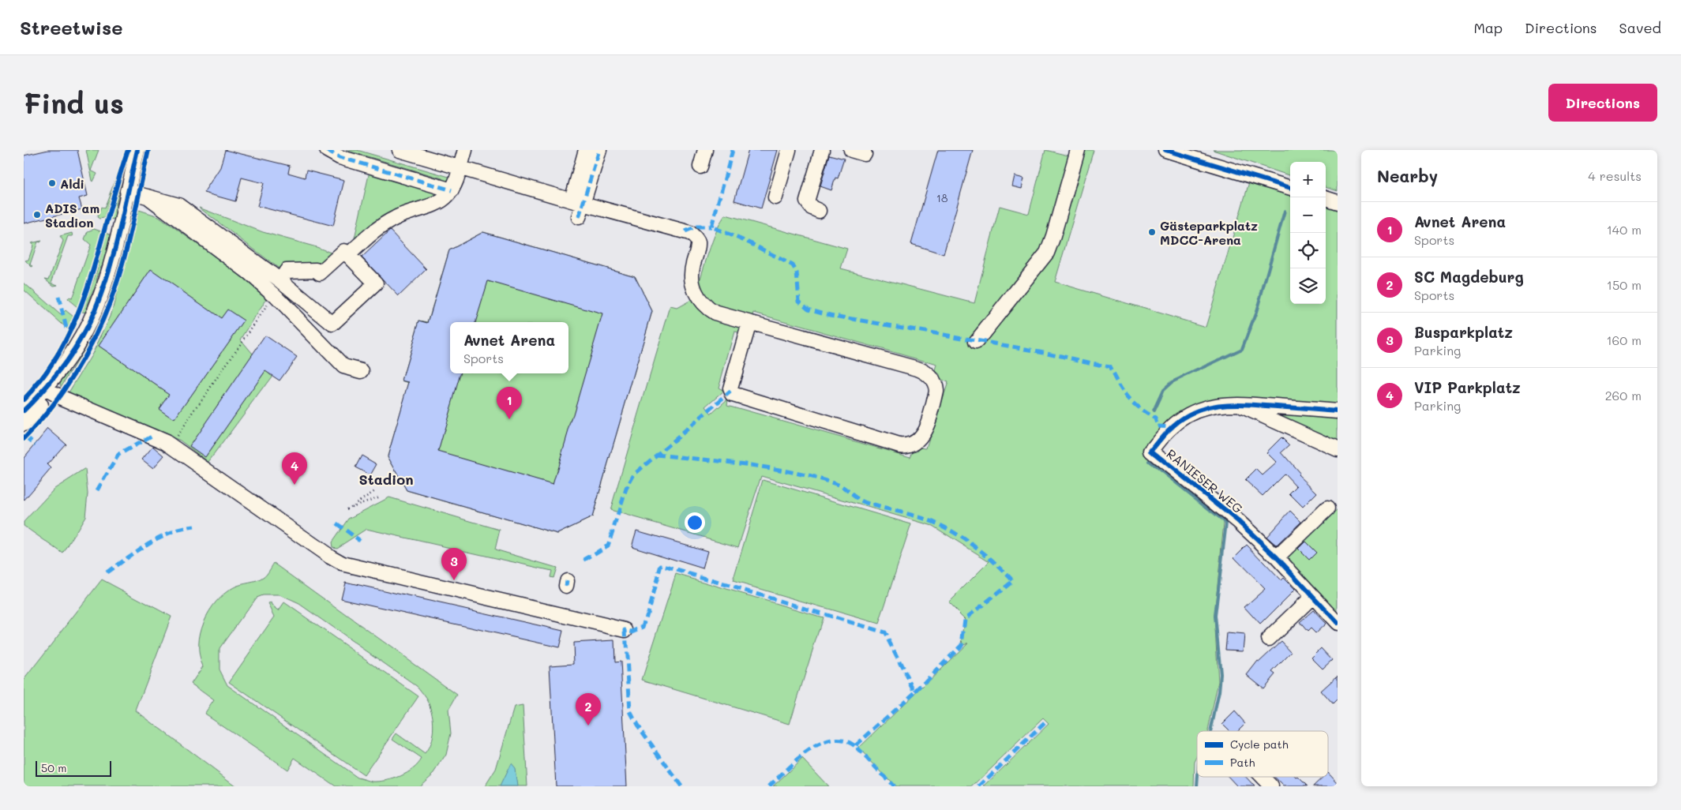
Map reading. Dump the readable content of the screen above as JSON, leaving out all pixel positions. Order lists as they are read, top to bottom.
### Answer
{
  "streets": {
    "street": ["RANIESER WEG"]
  },
  "districts": ["Stadion"],
  "places": ["Aldi", "ADIS am Stadion", "Gästeparkplatz MDCC-Arena"],
  "house_numbers": ["18"],
  "legend": ["Cycle path", "Path"],
  "scale_bar": "50 m",
  "page": {
    "header": "Streetwise",
    "nav": ["Map", "Directions", "Saved"],
    "buttons": "Directions",
    "title": "Find us",
    "heading": ["Nearby", "4 results"],
    "map_buttons": ["+", "−"],
    "list": [
      {
        "mark": "1",
        "name": "Avnet Arena",
        "note": "Sports",
        "value": "140 m"
      },
      {
        "mark": "2",
        "name": "SC Magdeburg",
        "note": "Sports",
        "value": "150 m"
      },
      {
        "mark": "3",
        "name": "Busparkplatz",
        "note": "Parking",
        "value": "160 m"
      },
      {
        "mark": "4",
        "name": "VIP Parkplatz",
        "note": "Parking",
        "value": "260 m"
      }
    ],
    "popup": ["Avnet Arena", "Sports"],
    "pins": [
      "1",
      "4",
      "3",
      "2"
    ],
    "scale": "50 m"
  }
}
